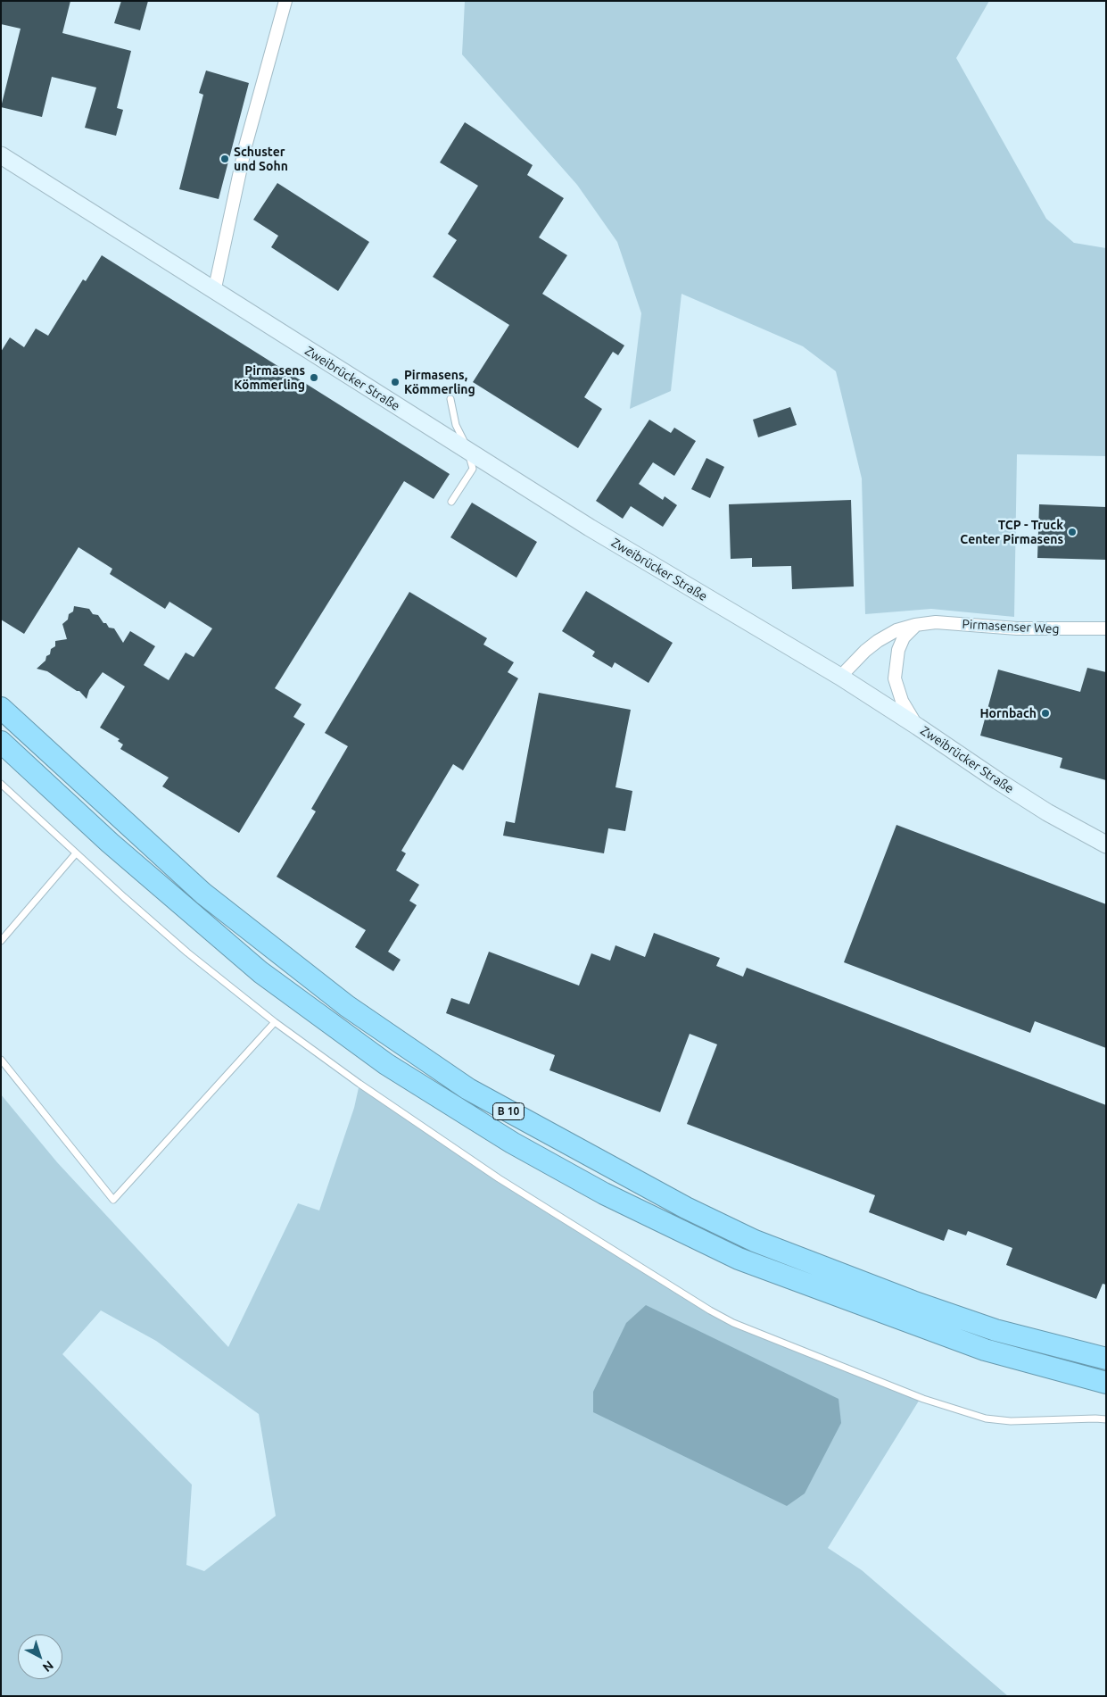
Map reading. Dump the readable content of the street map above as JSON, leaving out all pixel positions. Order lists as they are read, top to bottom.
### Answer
{
  "streets": {
    "highway": ["B 10"],
    "street": ["Zweibrücker Straße", "Pirmasenser Weg"]
  },
  "crossings": [
    ["Zweibrücker Straße", "Pirmasenser Weg"]
  ],
  "places": [
    "Schuster und Sohn",
    "Pirmasens Kömmerling",
    "Pirmasens, Kömmerling",
    "TCP - Truck Center Pirmasens",
    "Hornbach"
  ],
  "north": "bottom right"
}
